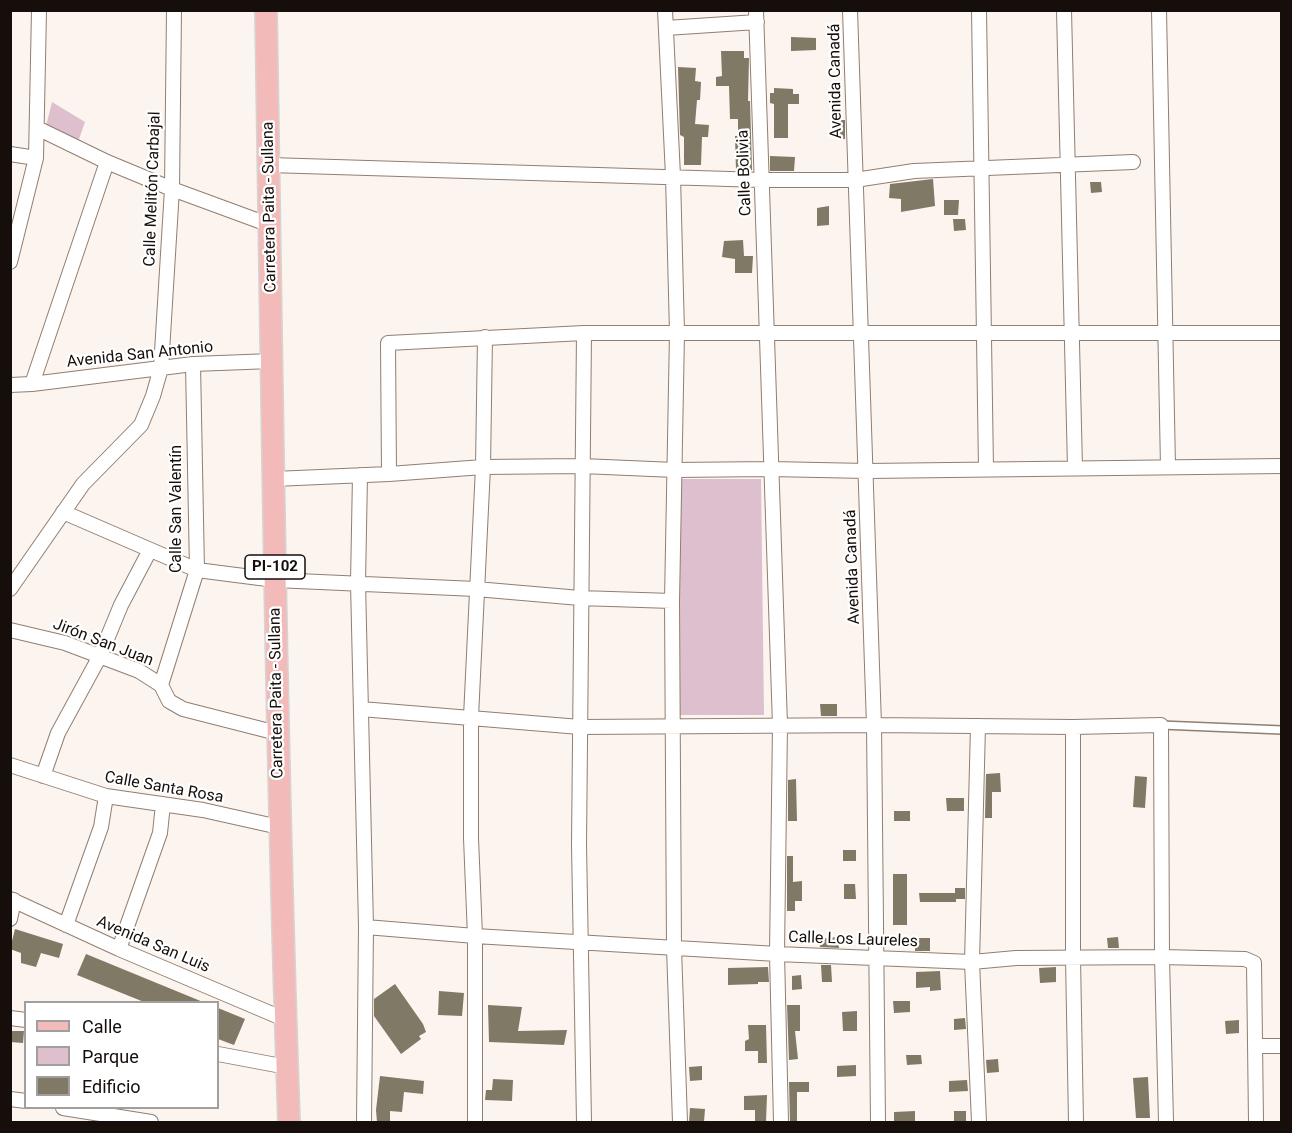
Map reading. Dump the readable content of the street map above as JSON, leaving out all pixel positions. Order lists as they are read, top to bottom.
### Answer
{
  "streets": {
    "main road": ["Carretera Paita - Sullana", "PI-102"],
    "street": [
      "Avenida Canadá",
      "Calle Bolivia",
      "Calle Melitón Carbajal",
      "Avenida San Antonio",
      "Calle San Valentín",
      "Jirón San Juan",
      "Calle Santa Rosa",
      "Calle Los Laureles",
      "Avenida San Luis"
    ]
  },
  "crossings": [
    ["Avenida Canadá", "Calle Los Laureles"],
    ["Calle Bolivia", "Calle Los Laureles"],
    ["Calle Melitón Carbajal", "Avenida San Antonio"],
    ["Carretera Paita - Sullana", "Avenida San Antonio"],
    ["Carretera Paita - Sullana", "Jirón San Juan"],
    ["Carretera Paita - Sullana", "Calle Santa Rosa"],
    ["Carretera Paita - Sullana", "Avenida San Luis"],
    ["Avenida San Antonio", "Calle San Valentín"],
    ["Calle San Valentín", "Jirón San Juan"]
  ],
  "legend": ["Calle", "Parque", "Edificio"]
}
